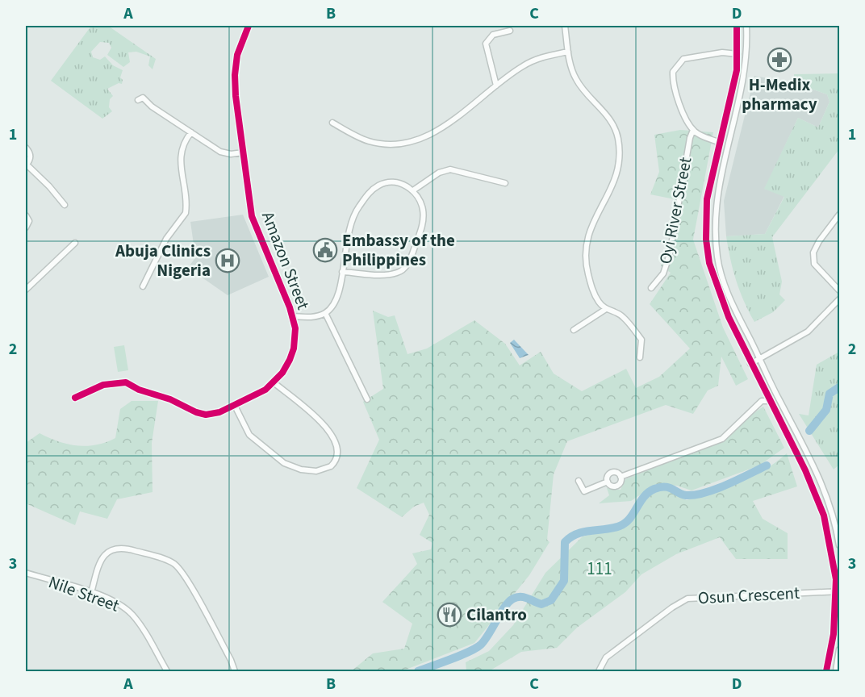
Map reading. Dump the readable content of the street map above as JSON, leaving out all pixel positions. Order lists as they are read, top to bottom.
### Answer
{
  "streets": {
    "street": [
      "Oyi River Street",
      "Amazon Street",
      "Nile Street",
      "Osun Crescent"
    ]
  },
  "parks": ["111"],
  "places": {
    "pharmacy": ["H-Medix pharmacy"],
    "public building": ["Embassy of the Philippines"],
    "hospital": ["Abuja Clinics Nigeria"],
    "restaurant": ["Cilantro"]
  },
  "grid": {
    "columns": [
      "A",
      "B",
      "C",
      "D"
    ],
    "rows": ["1", "2", "3"]
  }
}
